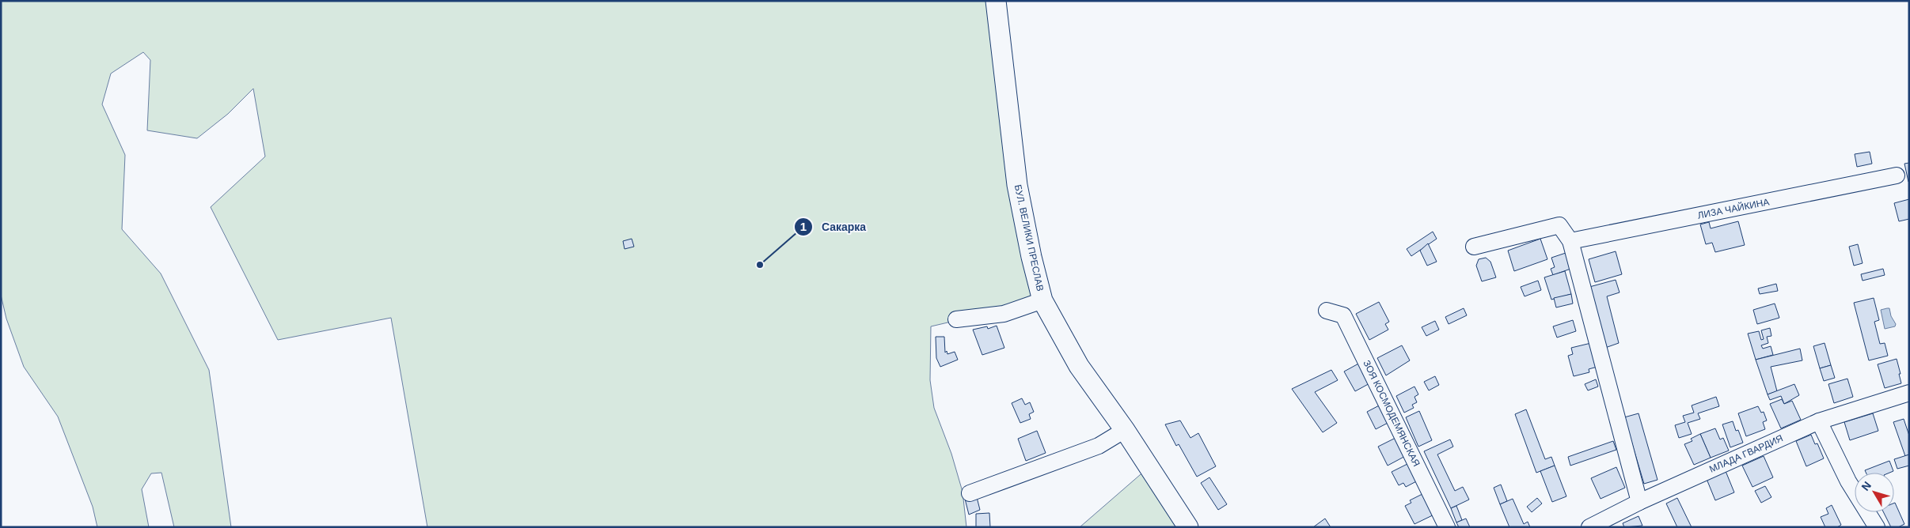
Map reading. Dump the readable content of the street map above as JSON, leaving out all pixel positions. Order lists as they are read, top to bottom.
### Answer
{
  "streets": {
    "main road": ["БУЛ. ВЕЛИКИ ПРЕСЛАВ"],
    "street": ["ЛИЗА ЧАЙКИНА", "ЗОЯ КОСМОДЕМЯНСКАЯ", "МЛАДА ГВАРДИЯ"]
  },
  "places": ["Сакарка"],
  "north": "top left"
}
